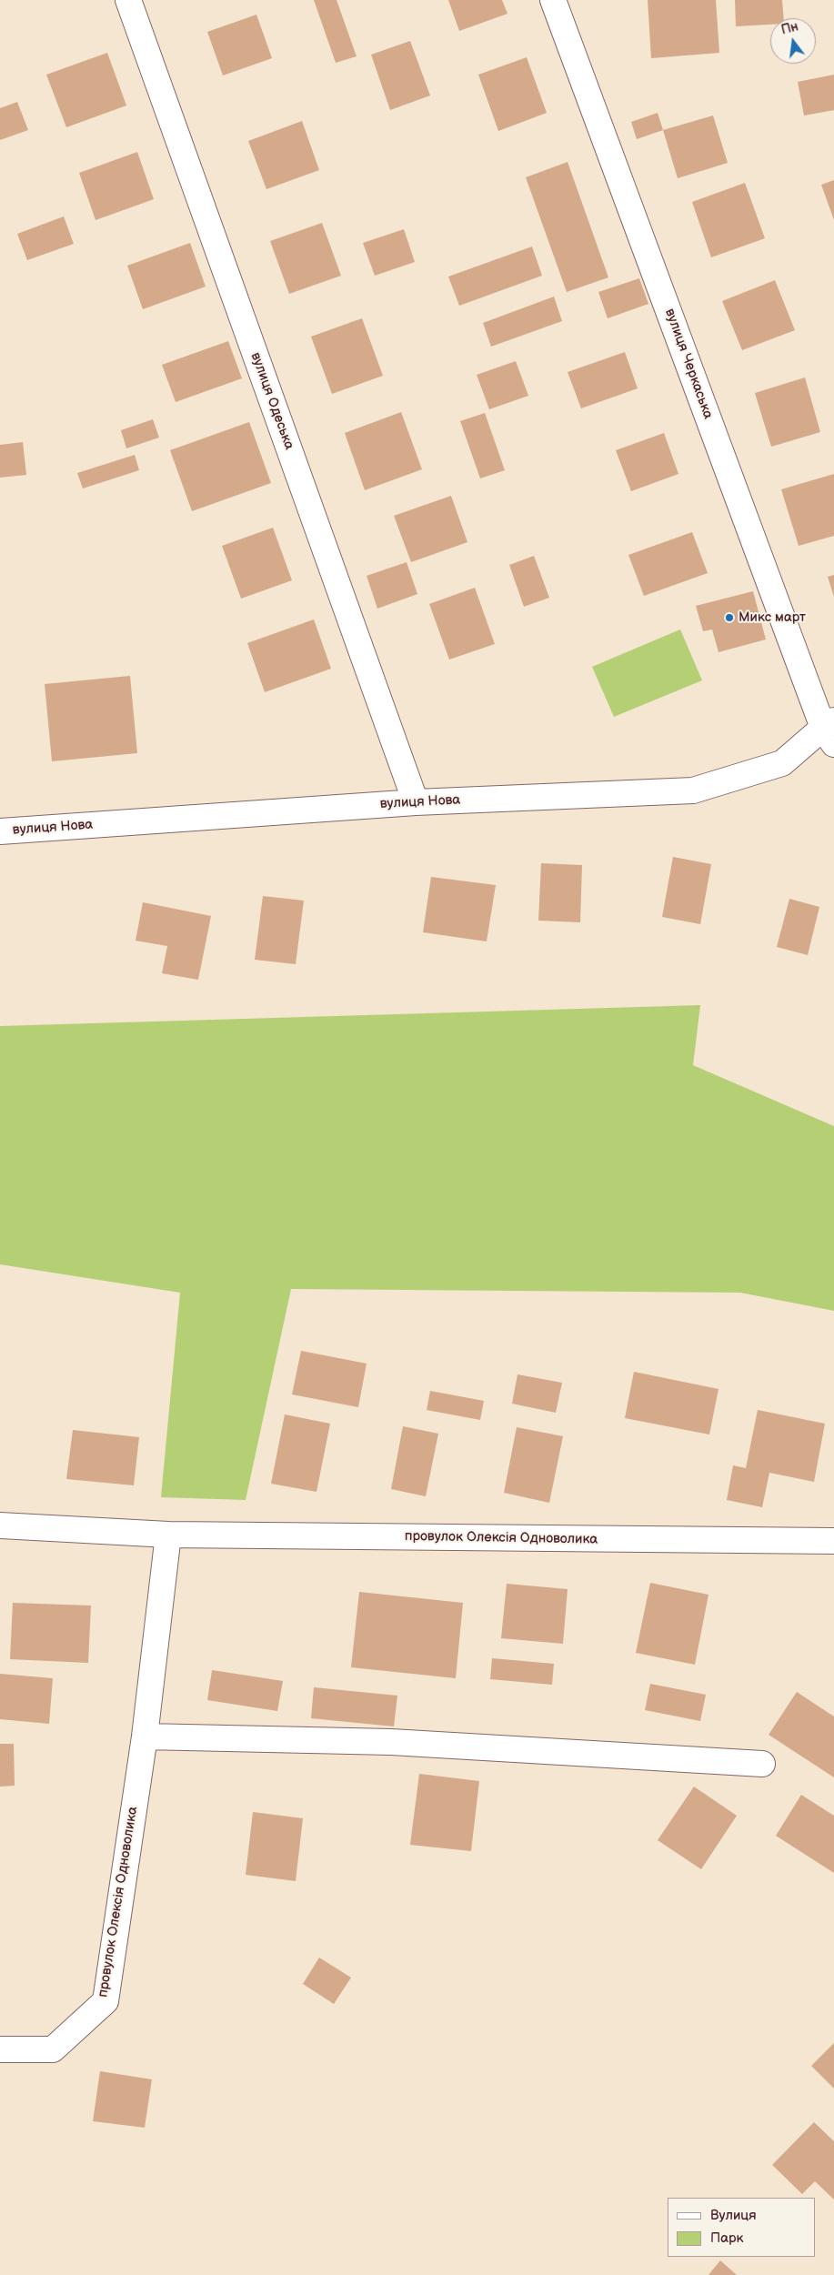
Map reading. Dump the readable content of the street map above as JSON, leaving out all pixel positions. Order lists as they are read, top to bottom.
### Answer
{
  "streets": {
    "street": [
      "вулиця Черкаська",
      "вулиця Одеська",
      "вулиця Нова",
      "провулок Олексія Одноволика"
    ]
  },
  "crossings": [
    ["вулиця Черкаська", "вулиця Нова"],
    ["вулиця Одеська", "вулиця Нова"]
  ],
  "places": ["Микс март"],
  "legend": ["Вулиця", "Парк"],
  "north": "top"
}
